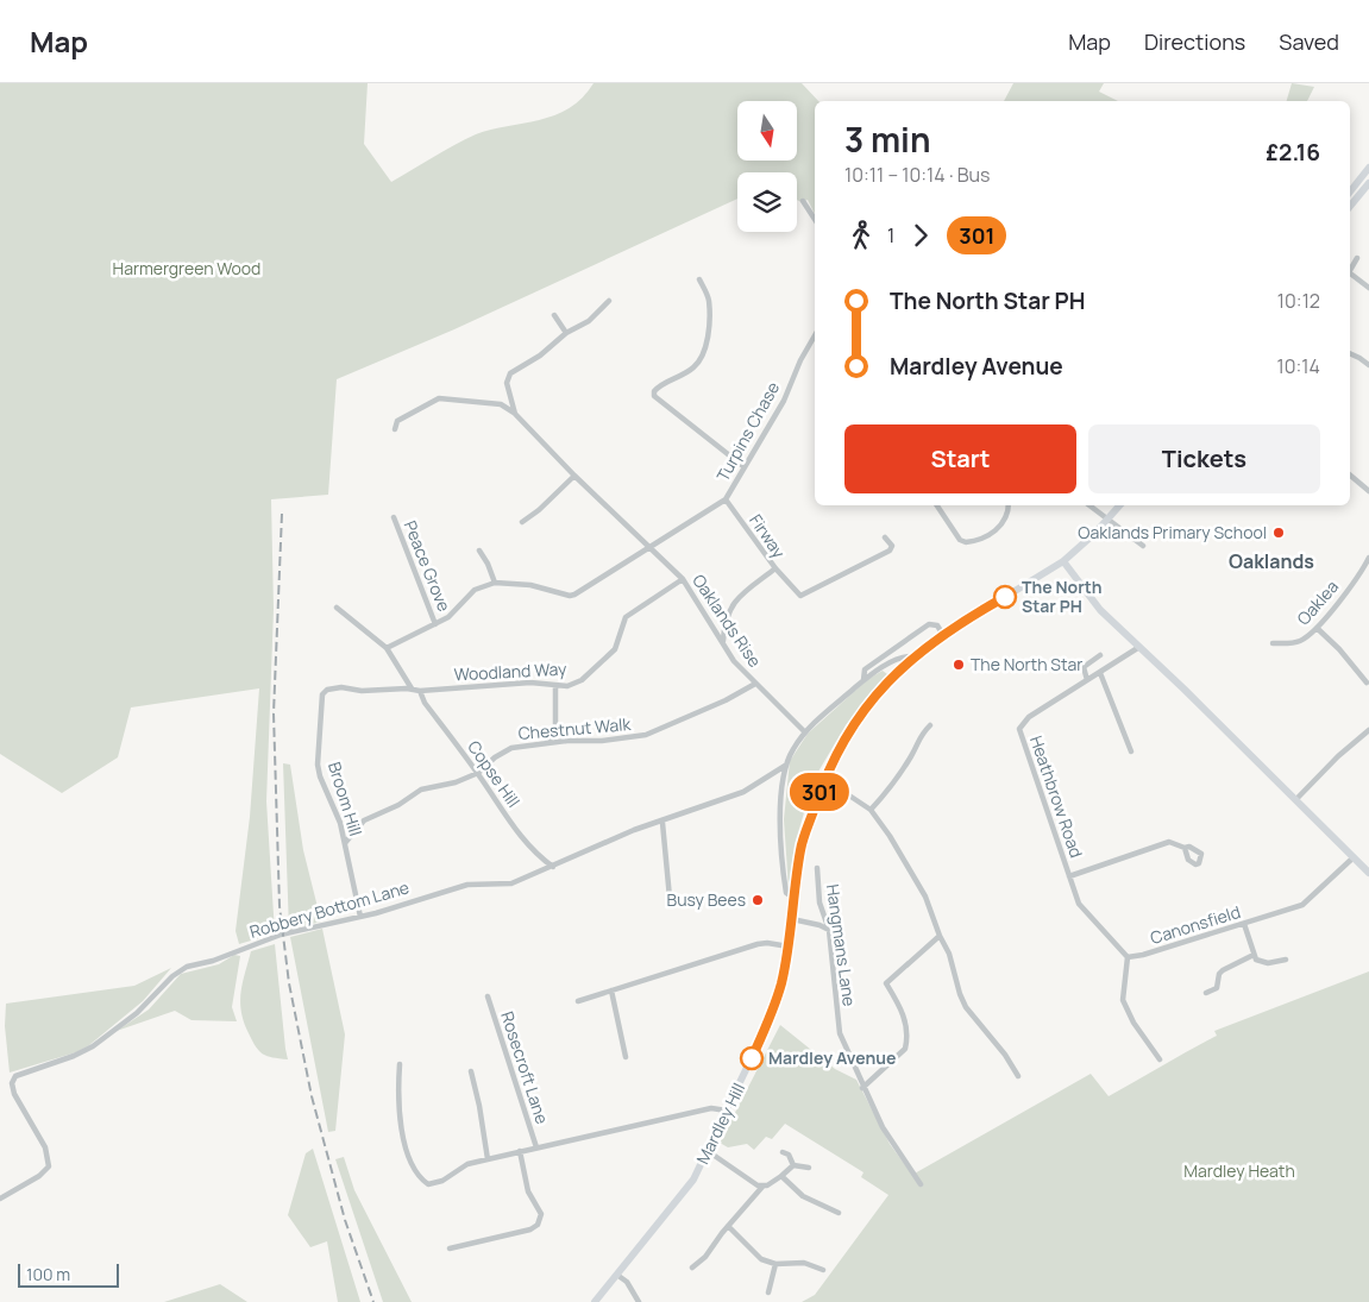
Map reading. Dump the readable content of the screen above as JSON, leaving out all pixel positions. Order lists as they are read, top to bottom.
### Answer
{
  "streets": {
    "main road": ["Mardley Hill"],
    "street": [
      "Turpins Chase",
      "Firway",
      "Peace Grove",
      "Oaklea",
      "Oaklands Rise",
      "Woodland Way",
      "Chestnut Walk",
      "Copse Hill",
      "Heathbrow Road",
      "Broom Hill",
      "Robbery Bottom Lane",
      "Canonsfield",
      "Hangmans Lane",
      "Rosecroft Lane"
    ]
  },
  "crossings": [
    ["Turpins Chase", "Firway"],
    ["Turpins Chase", "Oaklands Rise"],
    ["Firway", "Oaklands Rise"],
    ["Oaklands Rise", "Woodland Way"],
    ["Oaklands Rise", "Chestnut Walk"],
    ["Woodland Way", "Copse Hill"],
    ["Woodland Way", "Broom Hill"],
    ["Chestnut Walk", "Copse Hill"],
    ["Chestnut Walk", "Broom Hill"],
    ["Copse Hill", "Robbery Bottom Lane"],
    ["Broom Hill", "Robbery Bottom Lane"]
  ],
  "districts": ["Oaklands"],
  "parks": ["Harmergreen Wood", "Mardley Heath"],
  "places": [
    "Oaklands Primary School",
    "The North Star PH",
    "The North Star",
    "Busy Bees",
    "Mardley Avenue"
  ],
  "lines": ["bus line 301"],
  "scale_bar": "100 m",
  "north": "bottom",
  "page": {
    "header": "Map",
    "nav": ["Map", "Directions", "Saved"],
    "on_map": "301",
    "heading": ["3 min", "10:11 – 10:14 · Bus", "£2.16"],
    "legs": ["1", "301"],
    "list": [
      {
        "name": "The North Star PH",
        "value": "10:12"
      },
      {
        "name": "Mardley Avenue",
        "value": "10:14"
      }
    ],
    "buttons": ["Start", "Tickets"],
    "scale": "100 m"
  }
}
